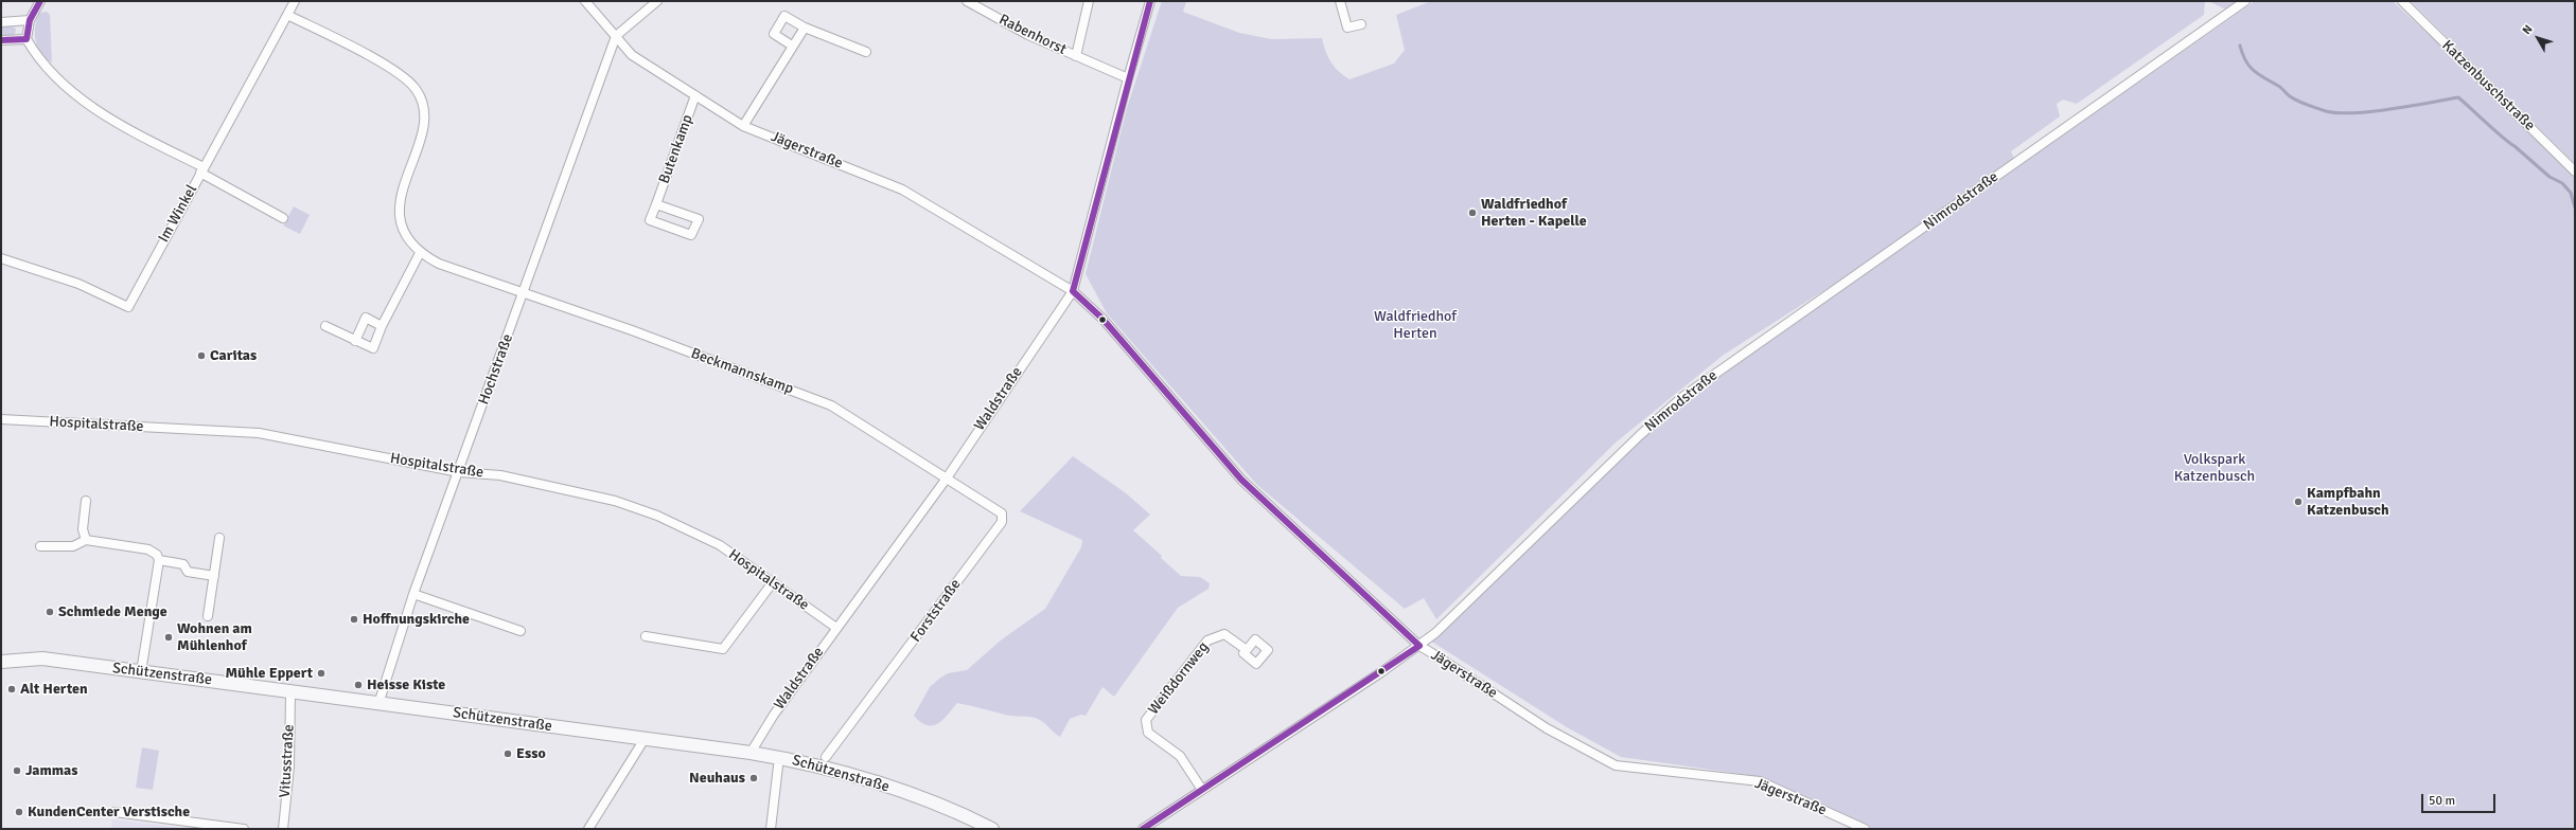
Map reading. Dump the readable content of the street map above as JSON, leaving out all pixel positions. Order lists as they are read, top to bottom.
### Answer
{
  "streets": {
    "main road": ["Schützenstraße"],
    "street": [
      "Rabenhorst",
      "Katzenbuschstraße",
      "Butenkamp",
      "Jägerstraße",
      "Nimrodstraße",
      "Im Winkel",
      "Hochstraße",
      "Beckmannskamp",
      "Waldstraße",
      "Hospitalstraße",
      "Forststraße",
      "Weißdornweg",
      "Vitusstraße"
    ]
  },
  "crossings": [
    ["Rabenhorst", "Waldstraße"],
    ["Butenkamp", "Jägerstraße"],
    ["Jägerstraße", "Nimrodstraße"],
    ["Jägerstraße", "Hochstraße"],
    ["Jägerstraße", "Waldstraße"],
    ["Nimrodstraße", "Weißdornweg"],
    ["Hochstraße", "Beckmannskamp"],
    ["Hochstraße", "Hospitalstraße"],
    ["Hochstraße", "Schützenstraße"],
    ["Beckmannskamp", "Waldstraße"],
    ["Beckmannskamp", "Forststraße"],
    ["Waldstraße", "Hospitalstraße"],
    ["Waldstraße", "Forststraße"],
    ["Waldstraße", "Schützenstraße"],
    ["Schützenstraße", "Vitusstraße"]
  ],
  "parks": ["Waldfriedhof Herten", "Volkspark Katzenbusch"],
  "places": [
    "Waldfriedhof Herten - Kapelle",
    "Caritas",
    "Kampfbahn Katzenbusch",
    "Schmiede Menge",
    "Hoffnungskirche",
    "Wohnen am Mühlenhof",
    "Mühle Eppert",
    "Heisse Kiste",
    "Alt Herten",
    "Esso",
    "Jammas",
    "Neuhaus",
    "KundenCenter Verstische"
  ],
  "scale_bar": "50 m",
  "north": "top left"
}
